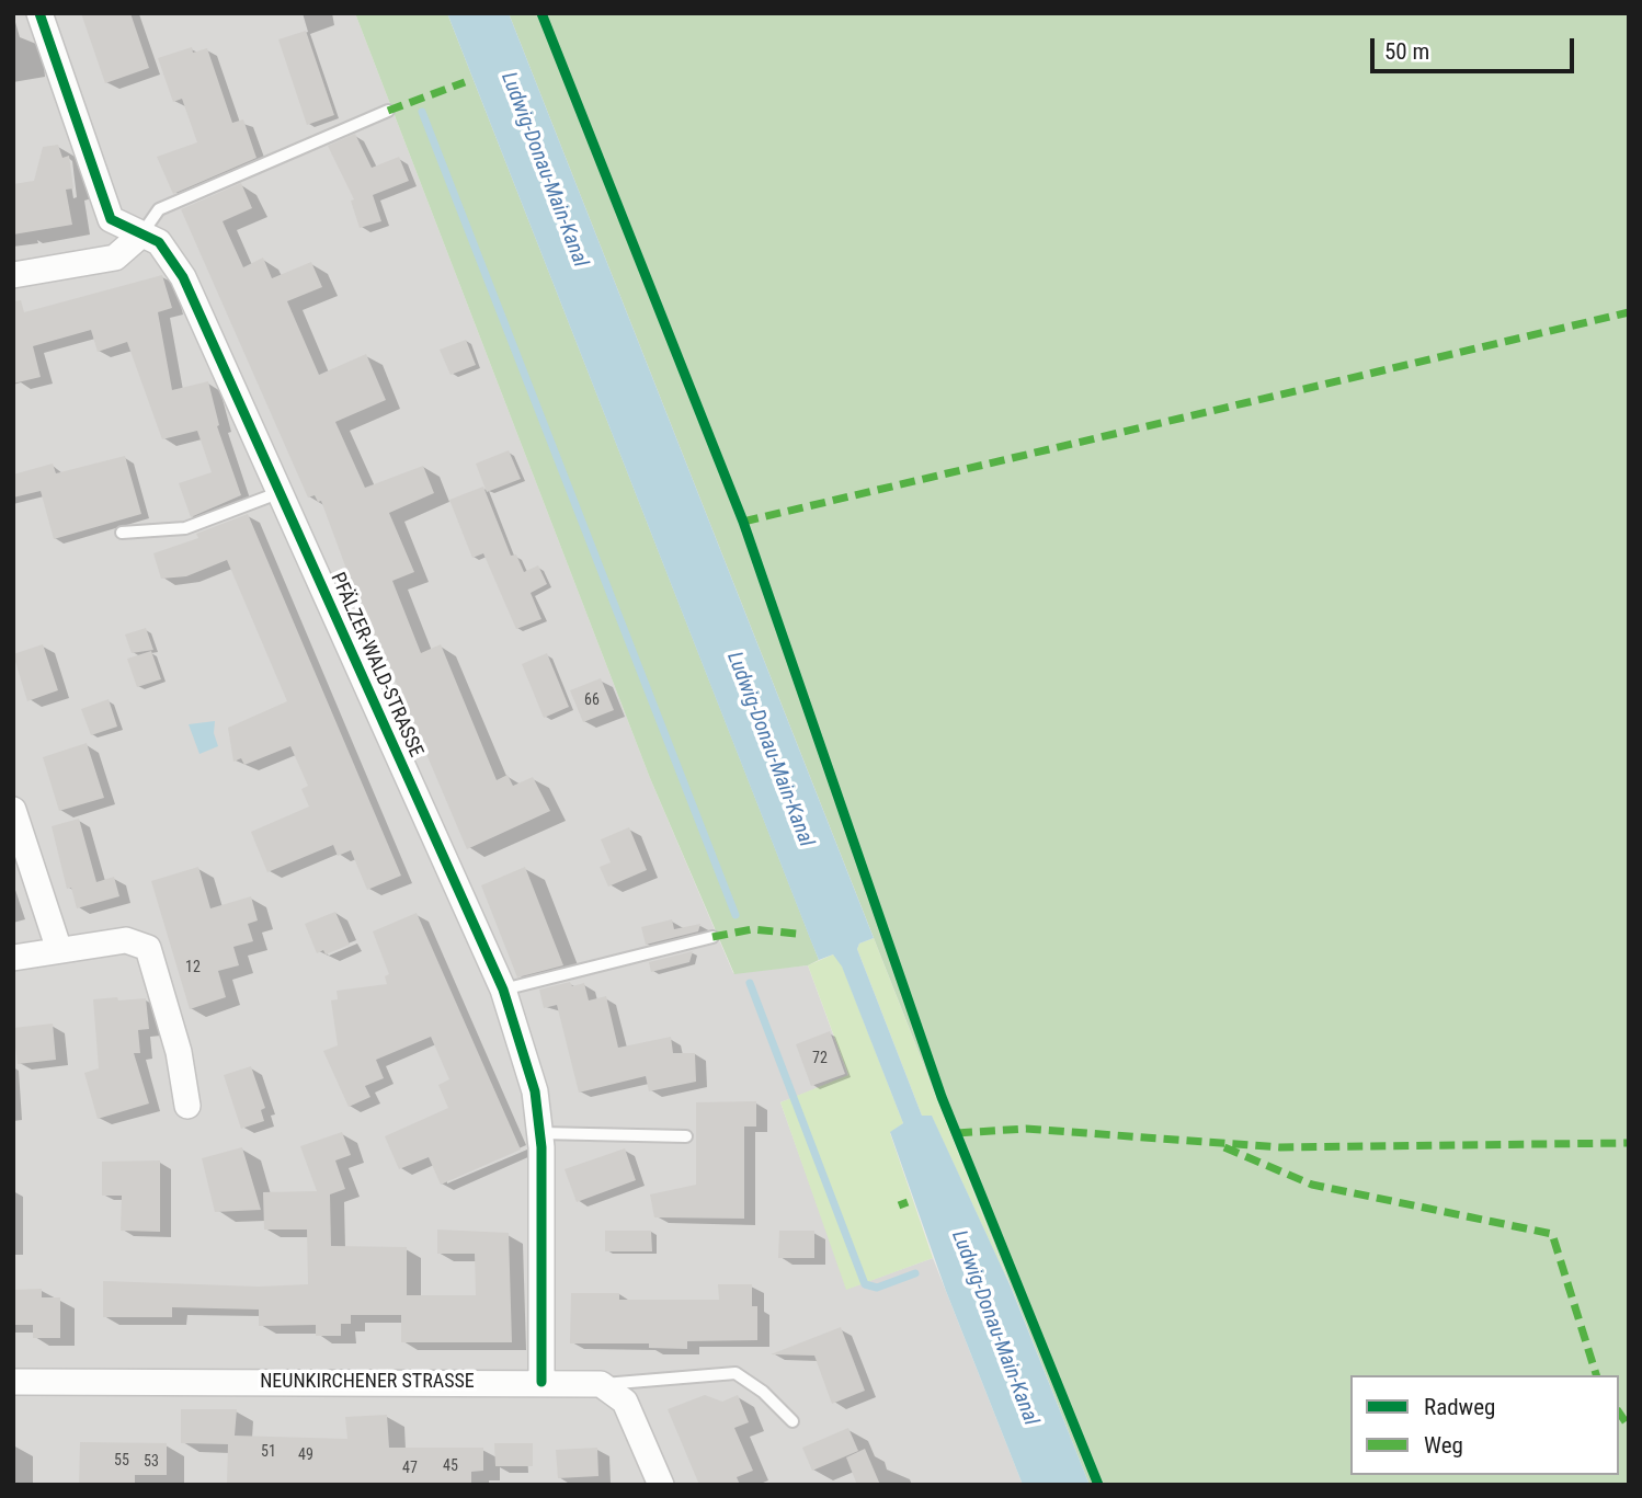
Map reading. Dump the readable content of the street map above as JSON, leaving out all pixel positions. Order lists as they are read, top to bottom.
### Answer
{
  "streets": {
    "street": ["PFÄLZER-WALD-STRASSE", "NEUNKIRCHENER STRASSE"]
  },
  "crossings": [
    ["PFÄLZER-WALD-STRASSE", "NEUNKIRCHENER STRASSE"]
  ],
  "water": ["Ludwig-Donau-Main-Kanal"],
  "house_numbers": [
    "66",
    "12",
    "72",
    "51",
    "49",
    "55",
    "53",
    "45",
    "47"
  ],
  "legend": ["Radweg", "Weg"],
  "scale_bar": "50 m"
}
